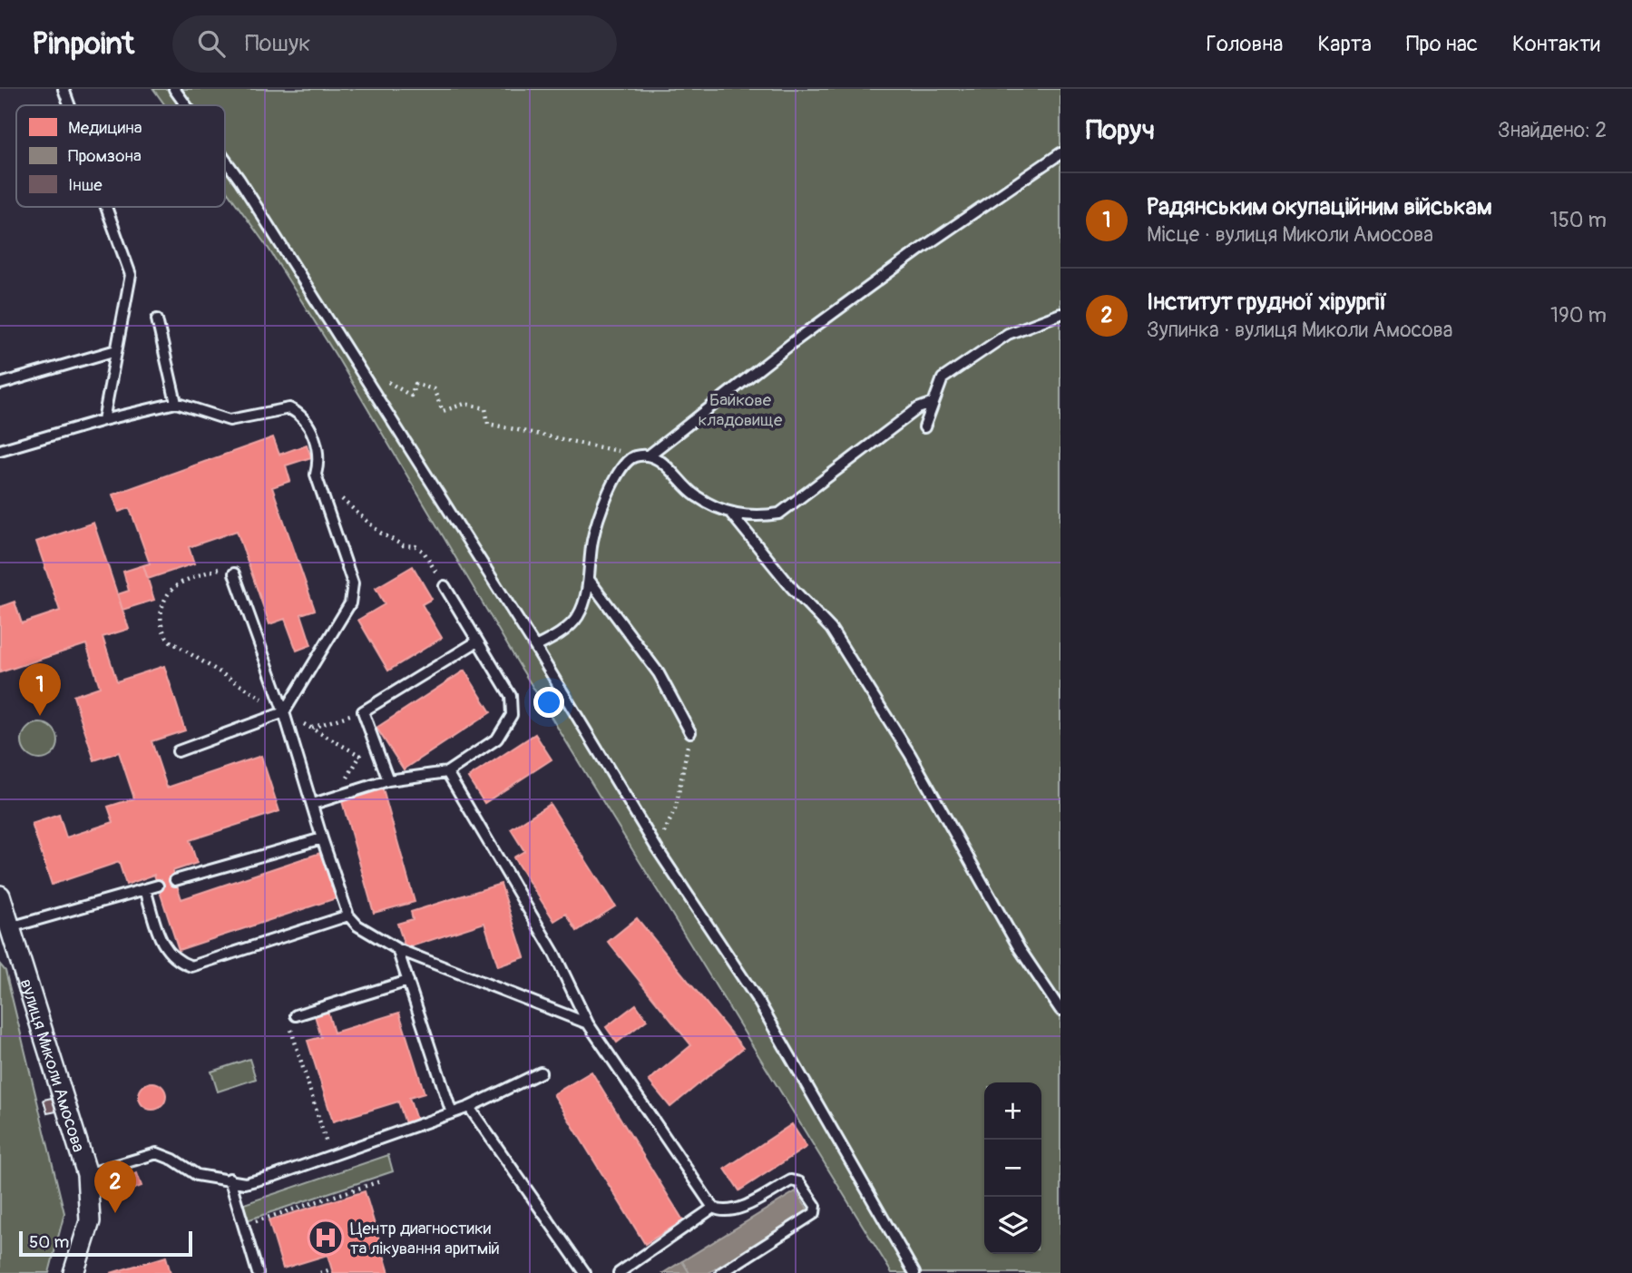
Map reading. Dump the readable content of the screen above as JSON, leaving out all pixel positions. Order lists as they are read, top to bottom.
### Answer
{
  "streets": {
    "street": ["вулиця Миколи Амосова"]
  },
  "parks": ["Байкове кладовище"],
  "places": {
    "hospital": ["Центр диагностики та лікування аритмій"]
  },
  "legend": ["Медицина", "Промзона", "Інше"],
  "scale_bar": "50 m",
  "page": {
    "header": "Pinpoint",
    "search": "Пошук",
    "nav": [
      "Головна",
      "Карта",
      "Про нас",
      "Контакти"
    ],
    "heading": ["Поруч", "Знайдено: 2"],
    "list": [
      {
        "mark": "1",
        "name": "Радянським окупаційним військам",
        "note": "Місце · вулиця Миколи Амосова",
        "value": "150 m"
      },
      {
        "mark": "2",
        "name": "Інститут грудної хірургії",
        "note": "Зупинка · вулиця Миколи Амосова",
        "value": "190 m"
      }
    ],
    "pins": ["1", "2"],
    "map_buttons": ["+", "−"],
    "scale": "50 m"
  }
}
